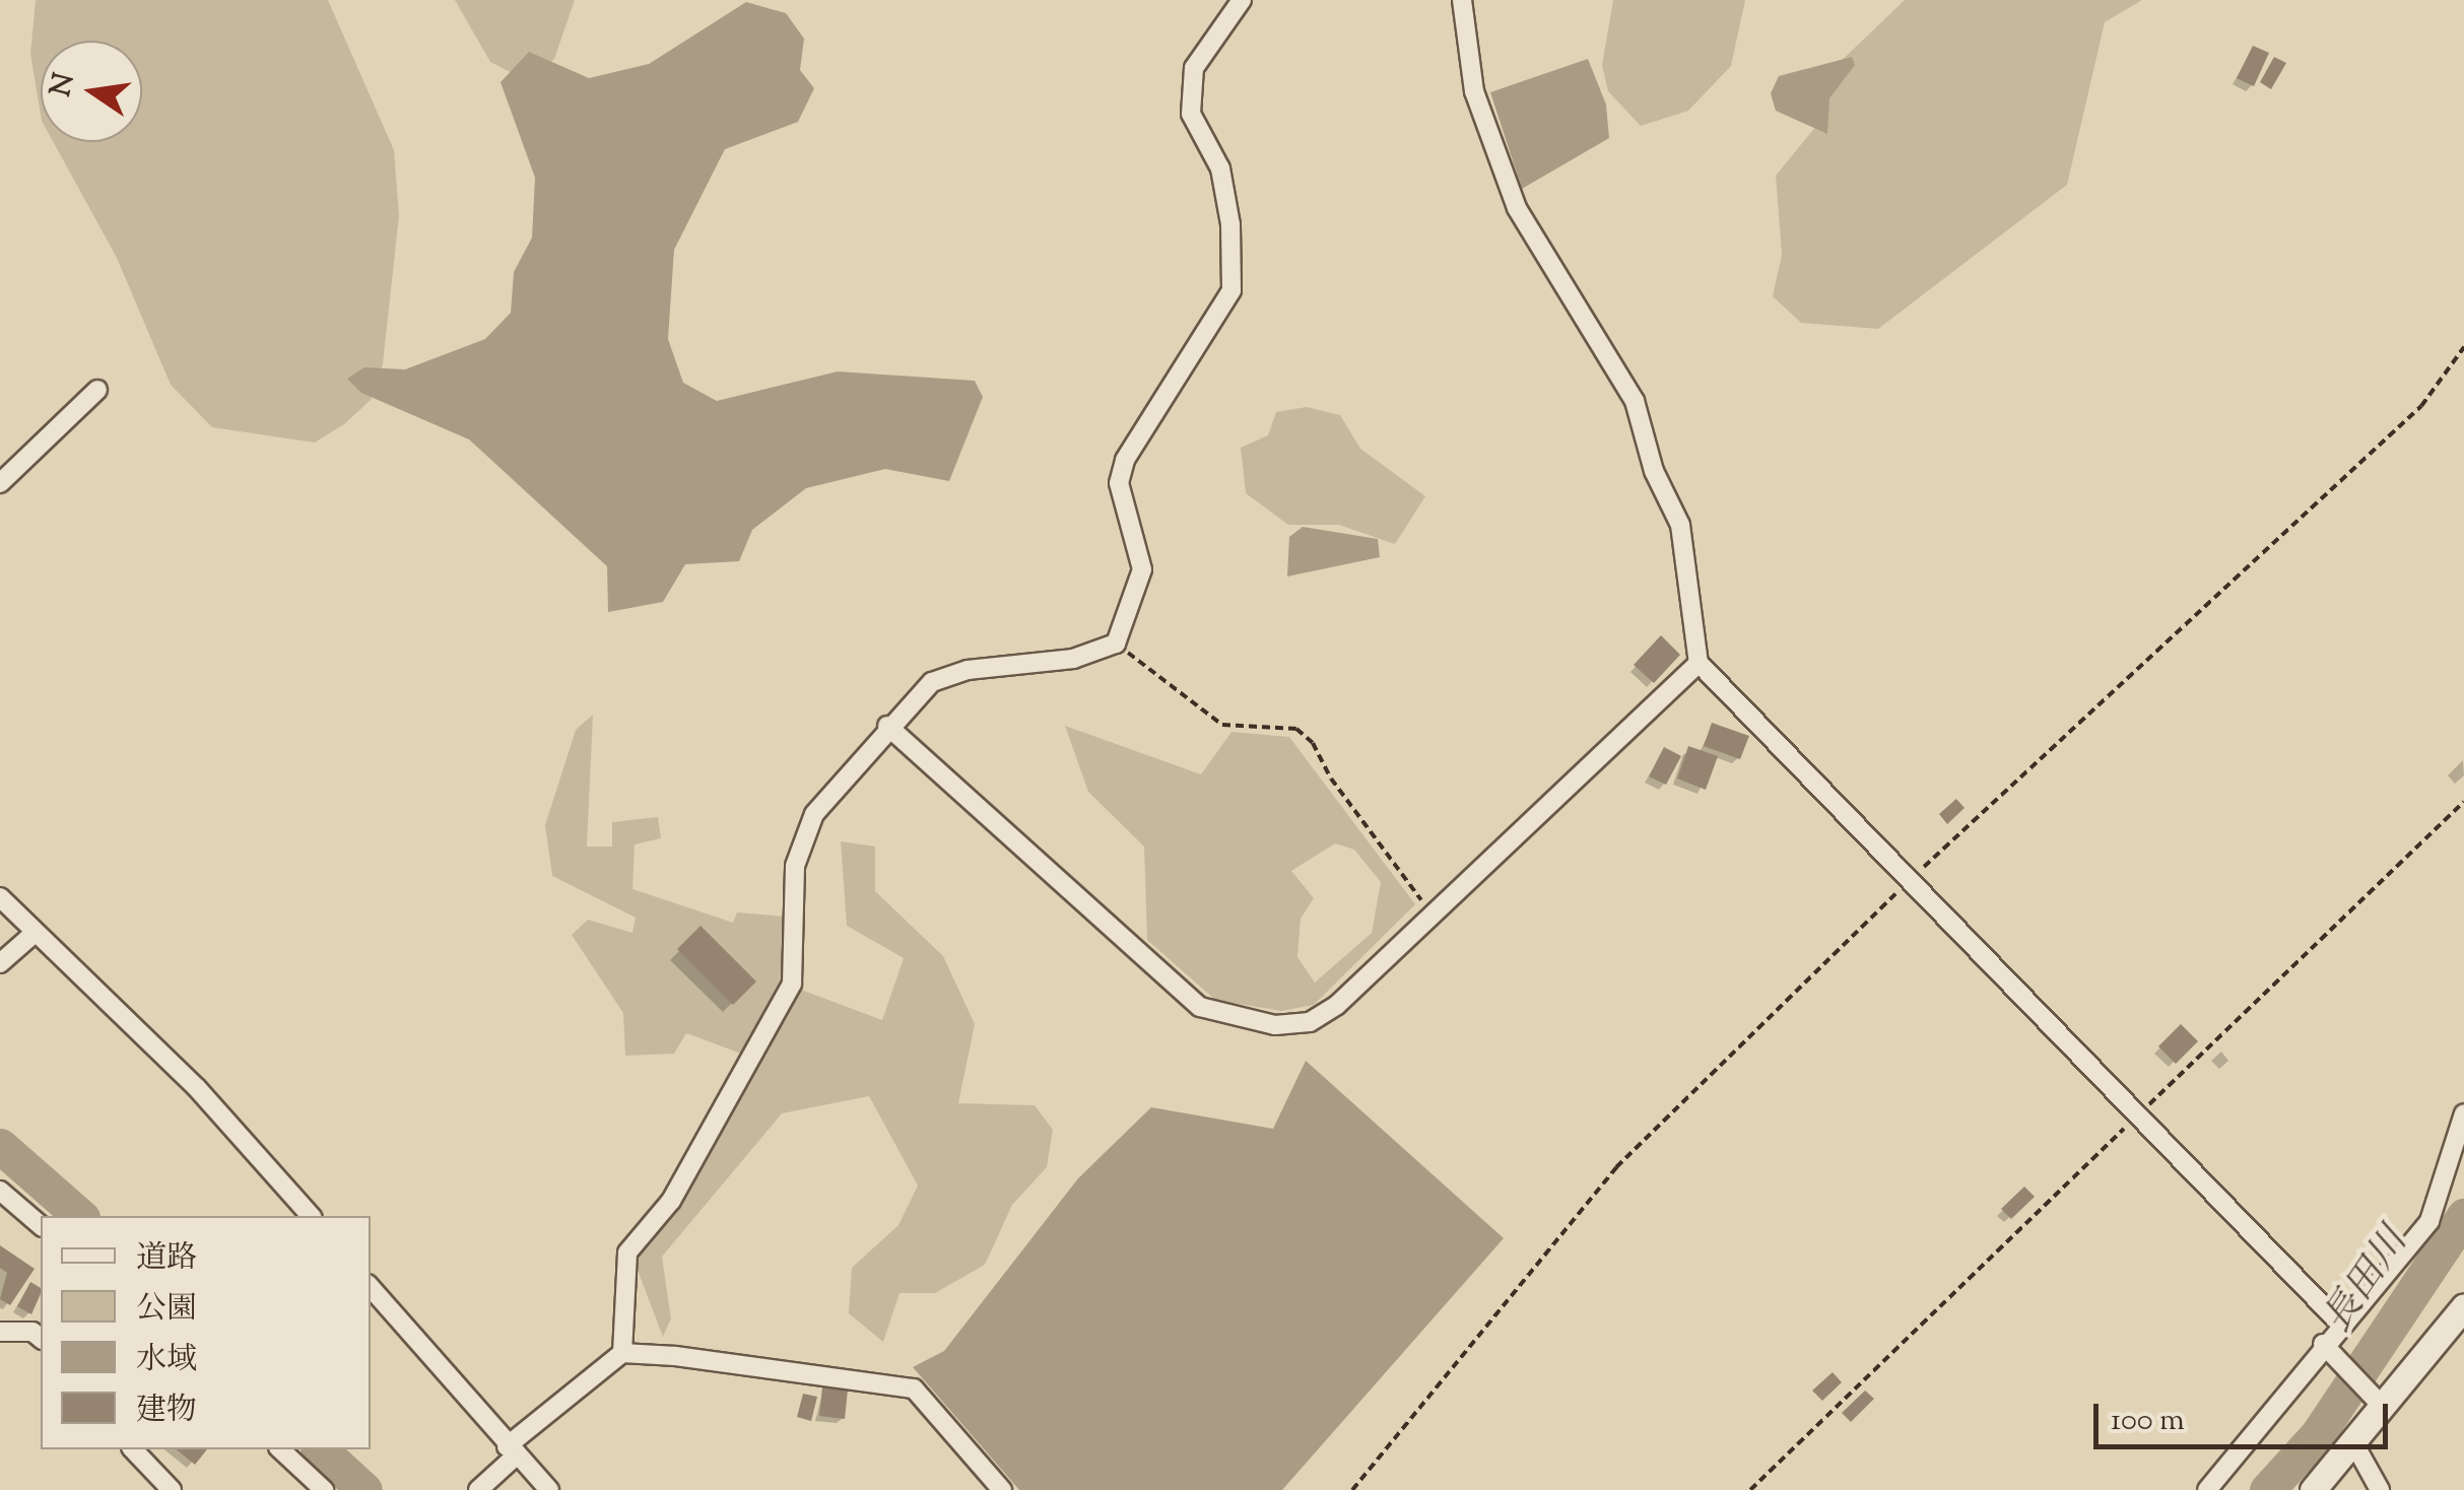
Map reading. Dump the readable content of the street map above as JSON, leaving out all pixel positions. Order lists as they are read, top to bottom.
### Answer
{
  "water": ["長田川"],
  "legend": [
    "道路",
    "公園",
    "水域",
    "建物"
  ],
  "scale_bar": "100 m",
  "north": "left"
}
